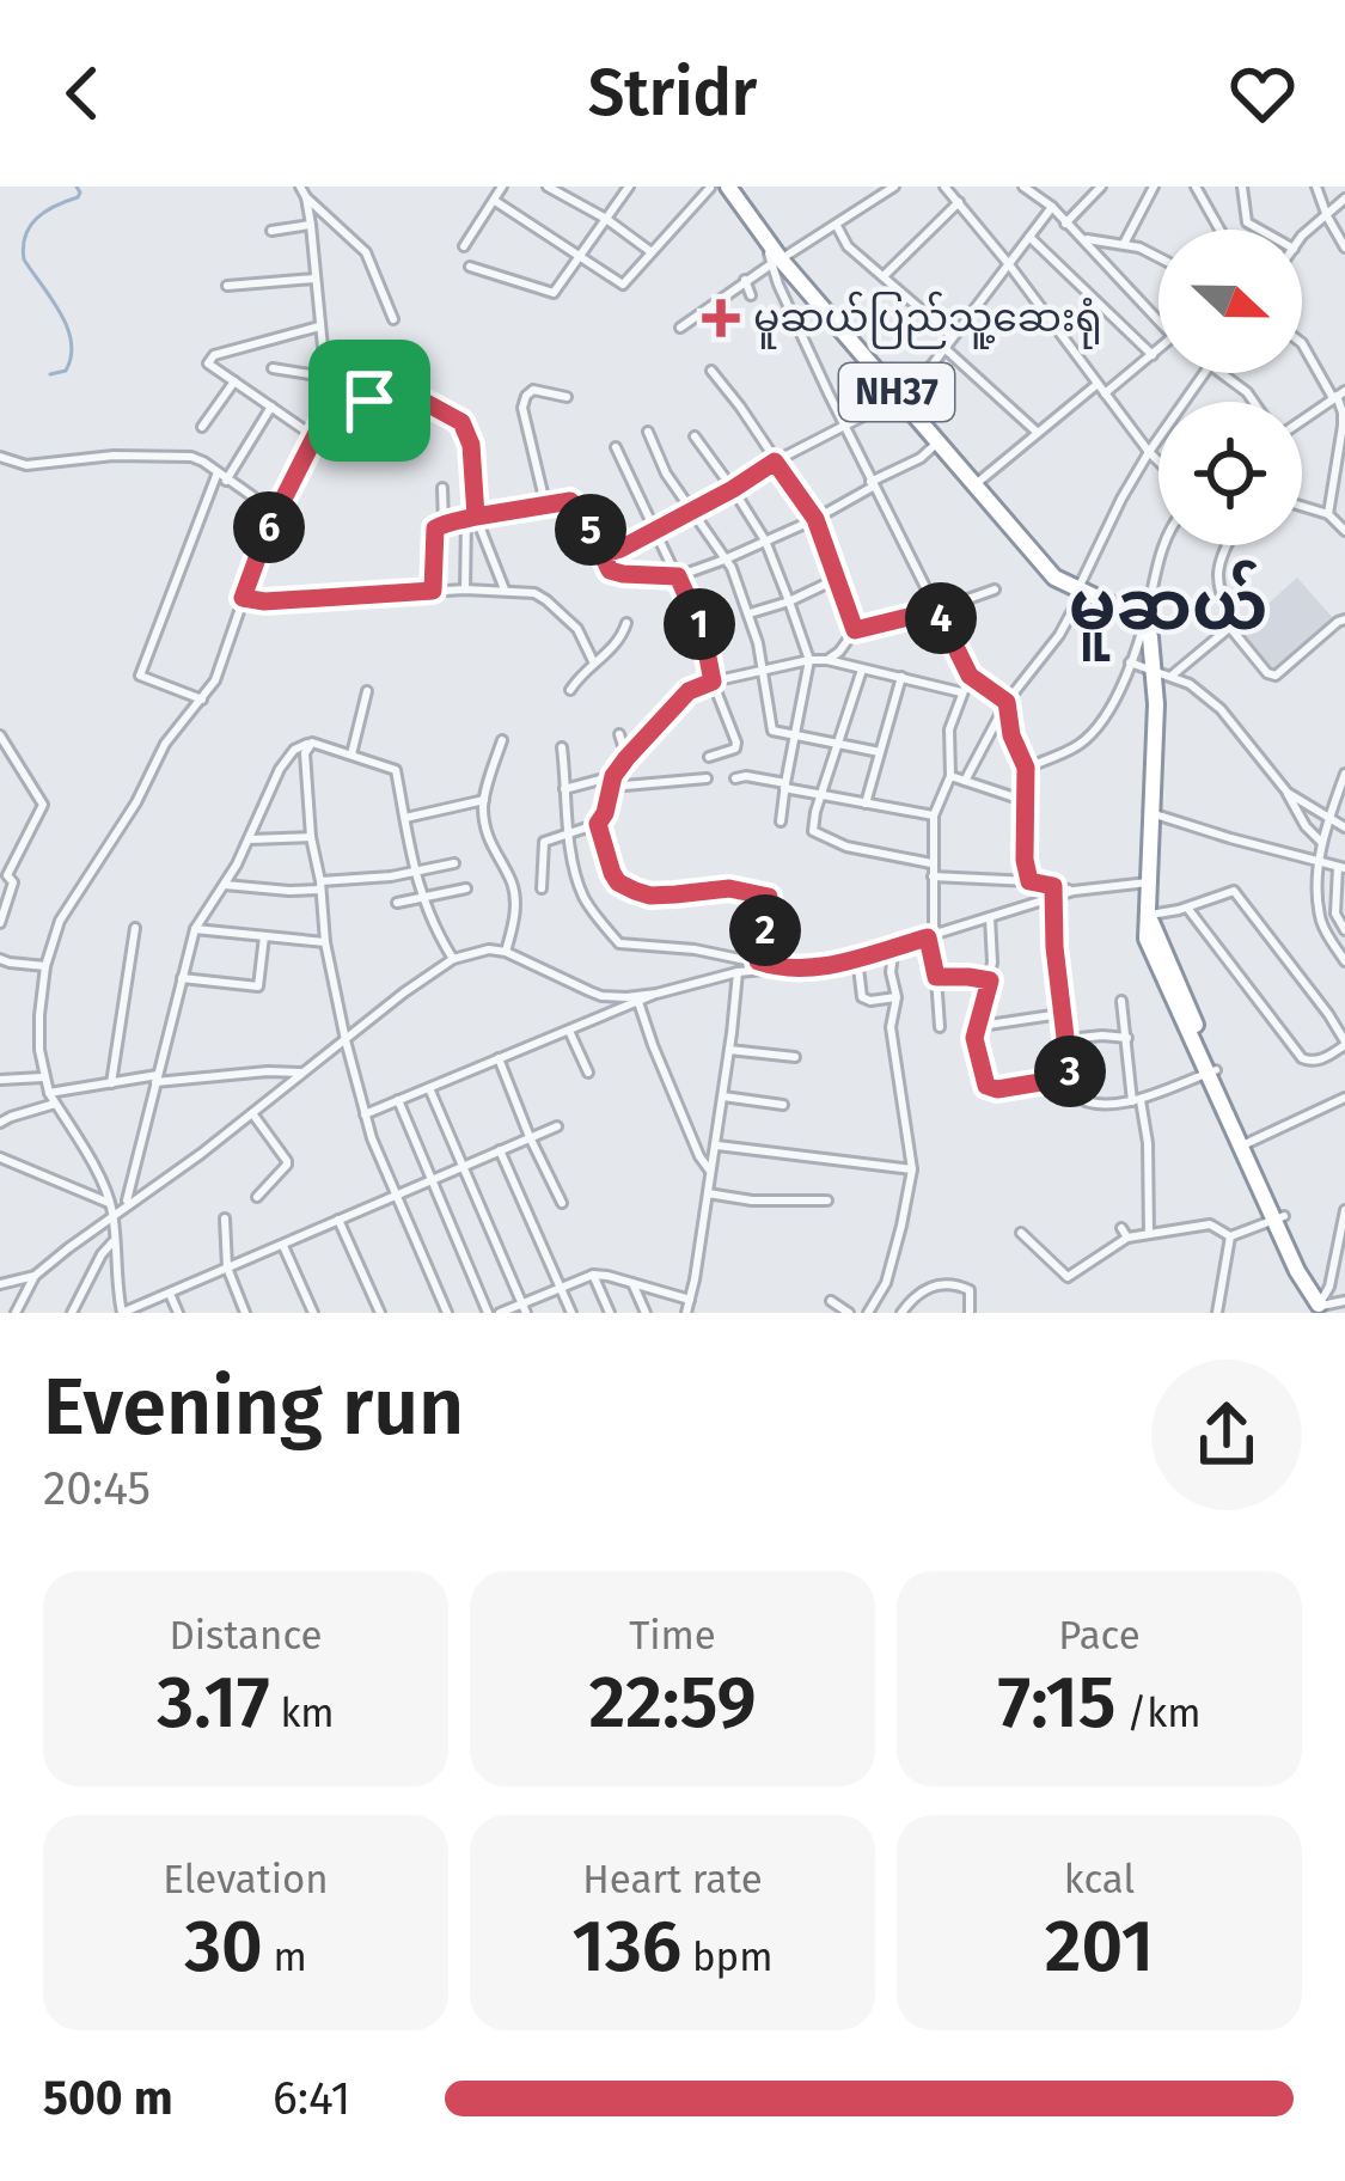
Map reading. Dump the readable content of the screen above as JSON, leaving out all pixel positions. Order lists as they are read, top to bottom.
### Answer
{
  "streets": {
    "highway": ["NH37"]
  },
  "districts": ["မူဆယ်"],
  "places": {
    "health": ["မူဆယ်ပြည်သူ့ဆေးရုံ"]
  },
  "north": "right",
  "page": {
    "header": "Stridr",
    "pins": [
      "6",
      "5",
      "4",
      "1",
      "2",
      "3"
    ],
    "heading": ["Evening run", "20:45"],
    "stats": [
      ["Distance", "3.17 km"],
      ["Time", "22:59"],
      ["Pace", "7:15 /km"],
      ["Elevation", "30 m"],
      ["Heart rate", "136 bpm"],
      ["kcal", "201"]
    ],
    "list": [
      {
        "name": "500 m",
        "note": "6:41"
      }
    ]
  }
}
